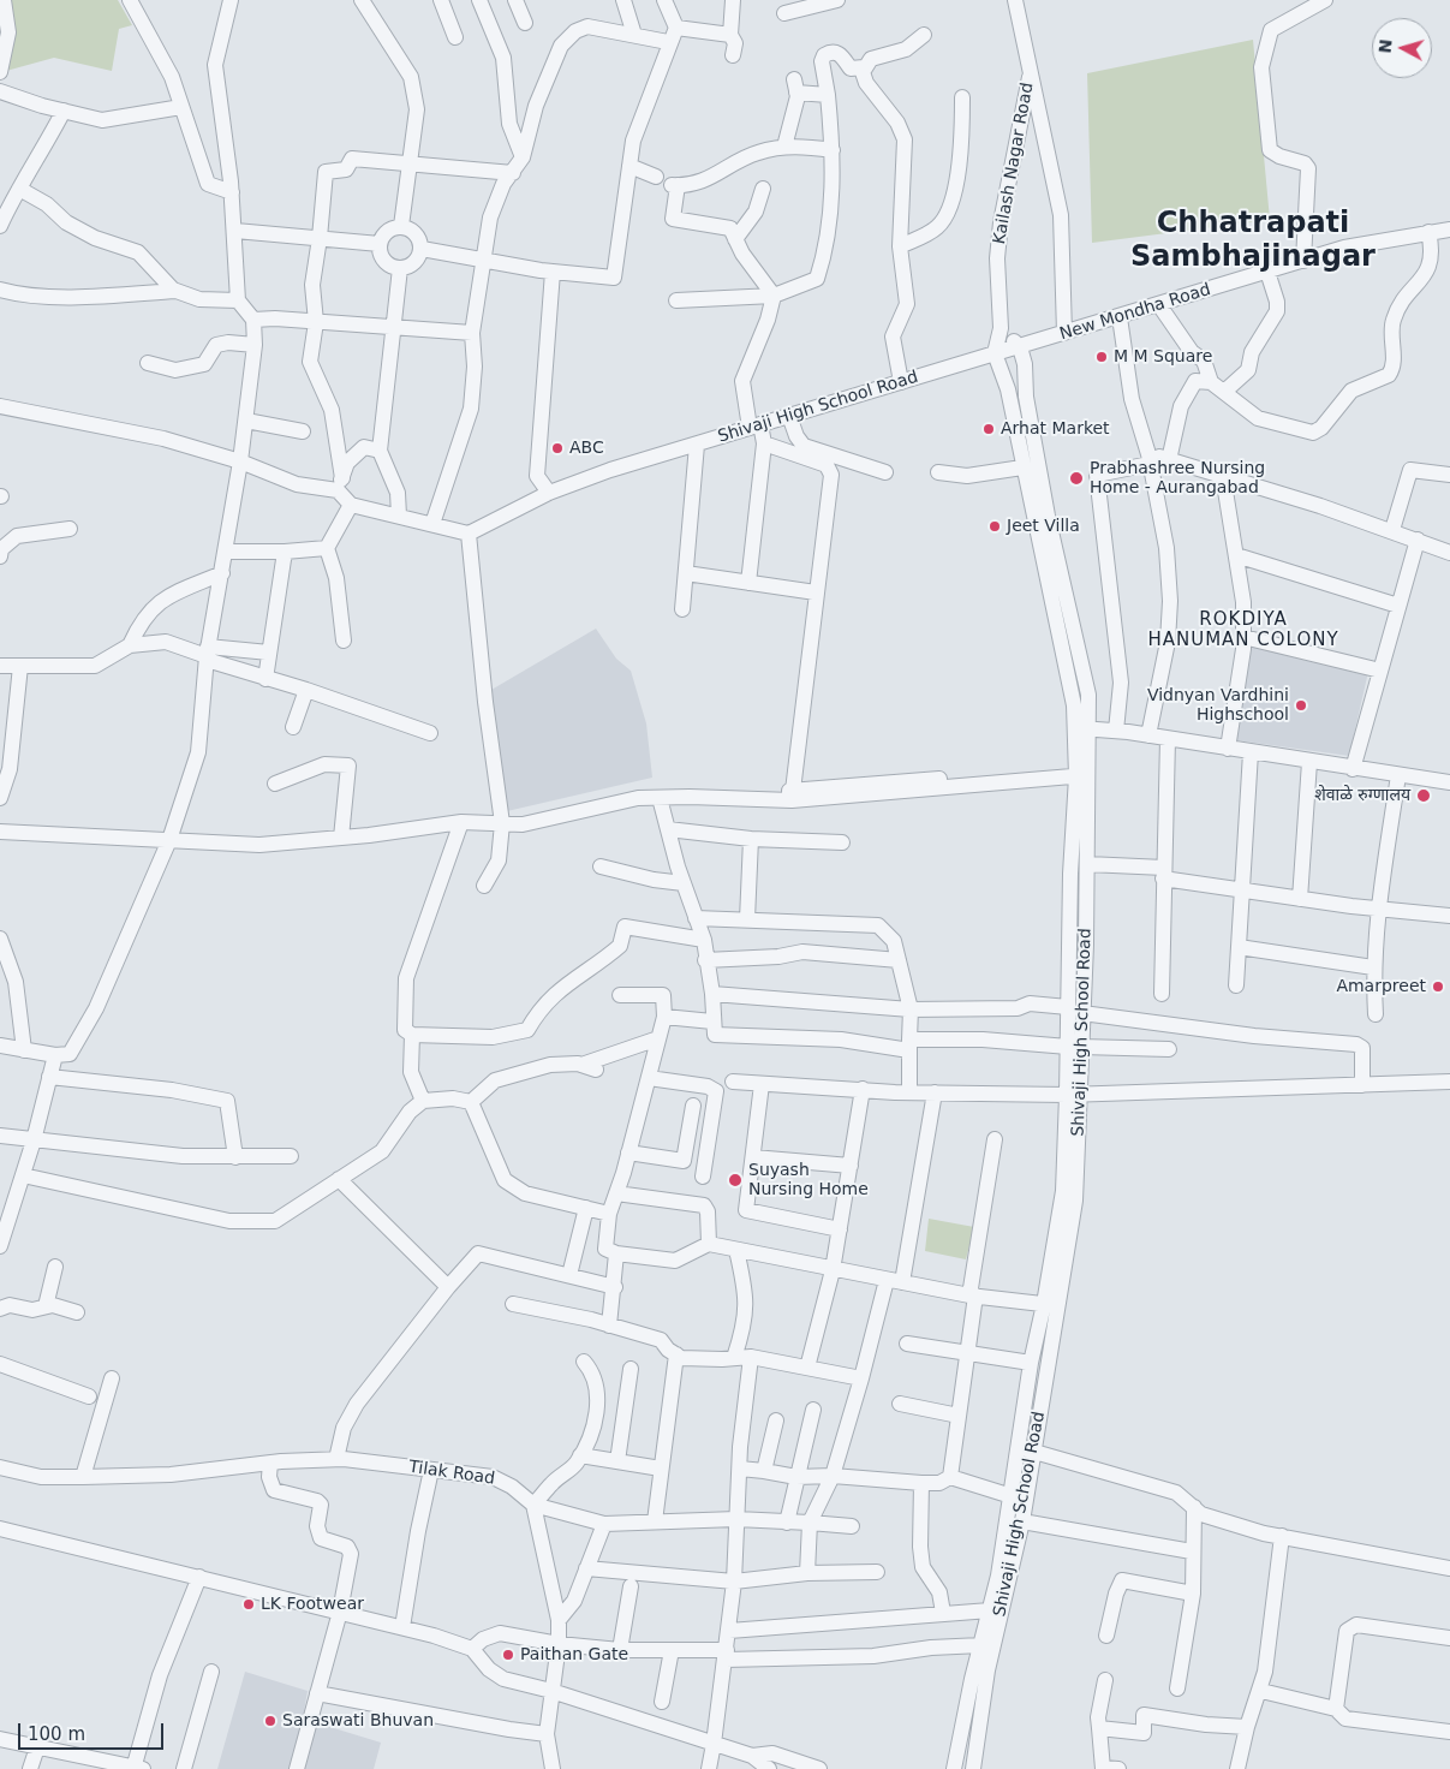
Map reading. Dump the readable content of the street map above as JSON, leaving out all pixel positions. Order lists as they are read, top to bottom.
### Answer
{
  "streets": {
    "street": [
      "Kailash Nagar Road",
      "New Mondha Road",
      "Shivaji High School Road",
      "Tilak Road"
    ]
  },
  "crossings": [
    ["New Mondha Road", "Shivaji High School Road"]
  ],
  "districts": ["Chhatrapati Sambhajinagar", "ROKDIYA HANUMAN COLONY"],
  "places": [
    "M M Square",
    "Arhat Market",
    "ABC",
    "Prabhashree Nursing Home - Aurangabad",
    "Jeet Villa",
    "Vidnyan Vardhini Highschool",
    "शेवाळे रुग्णालय",
    "Amarpreet",
    "Suyash Nursing Home",
    "LK Footwear",
    "Paithan Gate",
    "Saraswati Bhuvan"
  ],
  "scale_bar": "100 m",
  "north": "left"
}
